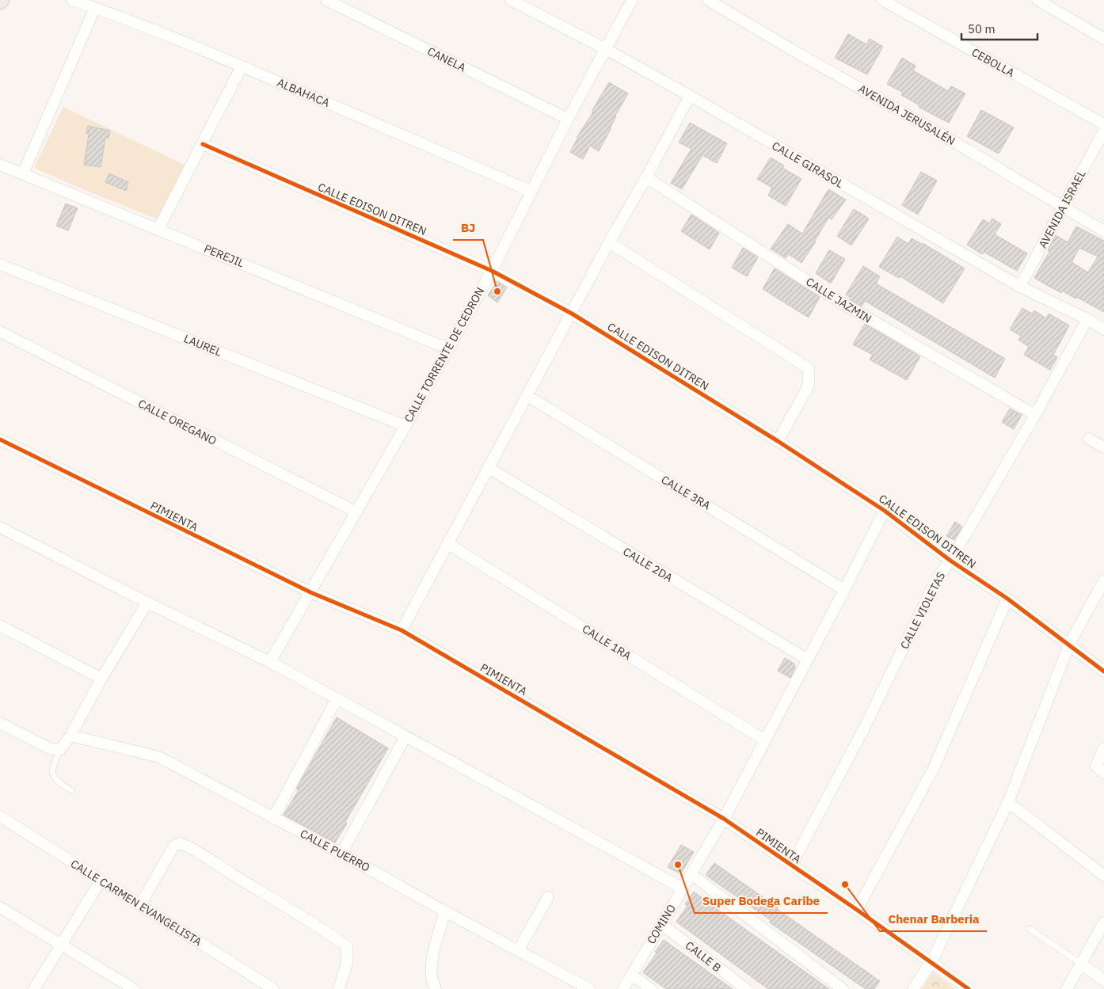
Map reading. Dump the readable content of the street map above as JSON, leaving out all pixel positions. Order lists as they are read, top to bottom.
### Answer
{
  "streets": {
    "street": [
      "CANELA",
      "CEBOLLA",
      "ALBAHACA",
      "AVENIDA JERUSALÉN",
      "CALLE GIRASOL",
      "CALLE EDISON DITREN",
      "AVENIDA ISRAEL",
      "PEREJIL",
      "CALLE JAZMIN",
      "LAUREL",
      "CALLE TORRENTE DE CEDRON",
      "CALLE OREGANO",
      "CALLE 3RA",
      "PIMIENTA",
      "CALLE 2DA",
      "CALLE VIOLETAS",
      "CALLE 1RA",
      "CALLE PUERRO",
      "CALLE CARMEN EVANGELISTA",
      "COMINO",
      "CALLE B"
    ]
  },
  "crossings": [
    ["CANELA", "CALLE TORRENTE DE CEDRON"],
    ["ALBAHACA", "CALLE TORRENTE DE CEDRON"],
    ["AVENIDA JERUSALÉN", "AVENIDA ISRAEL"],
    ["CALLE GIRASOL", "AVENIDA ISRAEL"],
    ["CALLE GIRASOL", "CALLE TORRENTE DE CEDRON"],
    ["CALLE GIRASOL", "CALLE VIOLETAS"],
    ["CALLE EDISON DITREN", "CALLE TORRENTE DE CEDRON"],
    ["CALLE EDISON DITREN", "CALLE VIOLETAS"],
    ["CALLE EDISON DITREN", "COMINO"],
    ["PEREJIL", "CALLE TORRENTE DE CEDRON"],
    ["CALLE JAZMIN", "CALLE VIOLETAS"],
    ["LAUREL", "CALLE TORRENTE DE CEDRON"],
    ["CALLE TORRENTE DE CEDRON", "CALLE OREGANO"],
    ["CALLE TORRENTE DE CEDRON", "PIMIENTA"],
    ["CALLE 3RA", "COMINO"],
    ["PIMIENTA", "CALLE VIOLETAS"],
    ["PIMIENTA", "COMINO"],
    ["CALLE 2DA", "COMINO"],
    ["CALLE 1RA", "COMINO"],
    ["COMINO", "CALLE B"]
  ],
  "places": ["BJ", "Super Bodega Caribe", "Chenar Barberia"],
  "scale_bar": "50 m"
}
